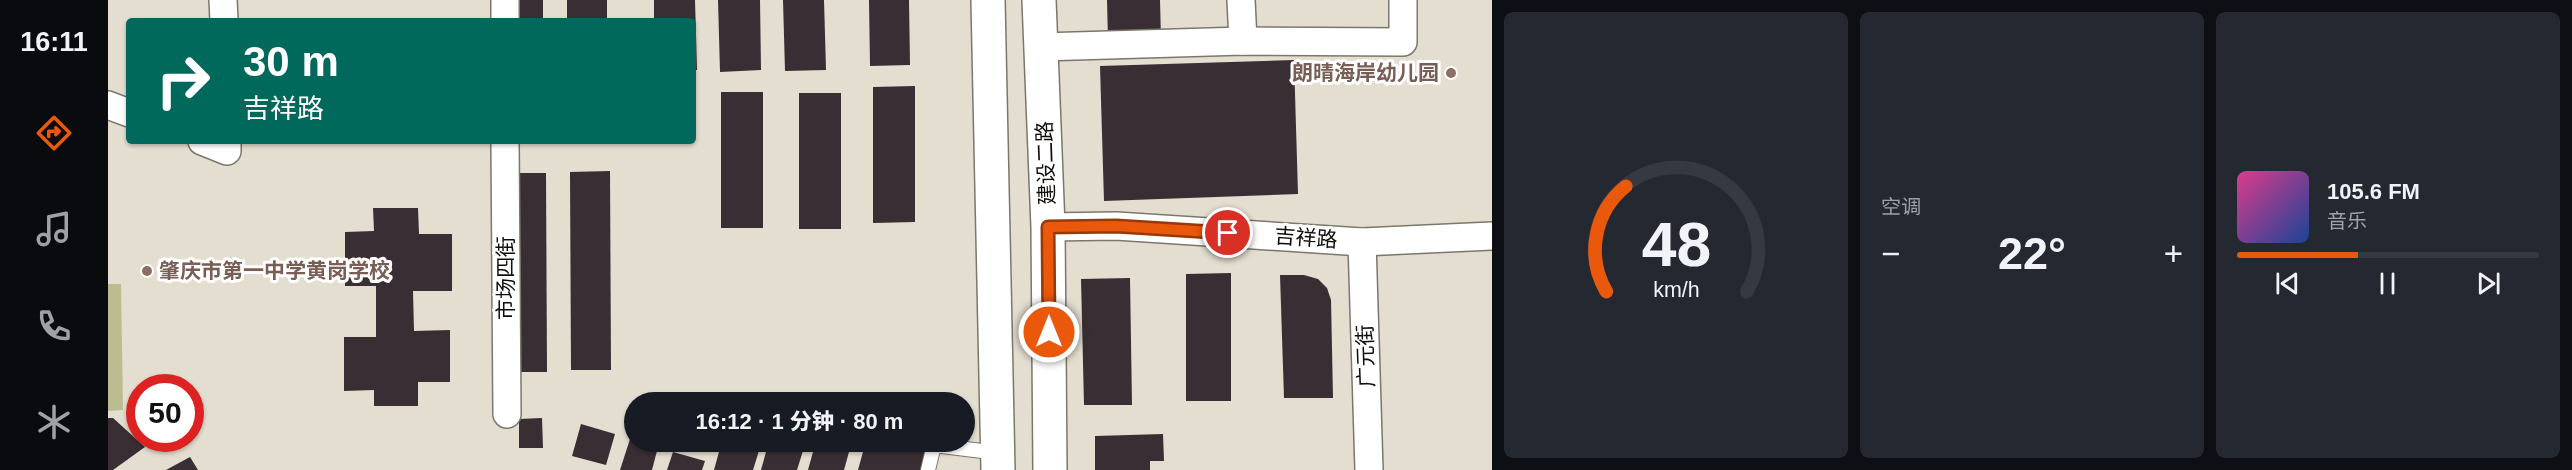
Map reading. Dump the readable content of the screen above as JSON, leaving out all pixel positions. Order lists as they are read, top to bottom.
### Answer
{
  "streets": {
    "main road": ["建设二路"],
    "street": ["吉祥路", "市场四街", "广元街"]
  },
  "crossings": [
    ["建设二路", "吉祥路"],
    ["吉祥路", "广元街"]
  ],
  "places": ["朗晴海岸幼儿园", "肇庆市第一中学黄岗学校"],
  "page": {
    "tabs": "16:11",
    "tile": "空调",
    "turn": ["30 m", "吉祥路"],
    "song": ["105.6 FM", "音乐"],
    "heat": ["−", "22°", "+"],
    "limit": "50",
    "trip": "16:12 · 1 分钟 · 80 m",
    "gauge": ["48", "km/h"]
  }
}
